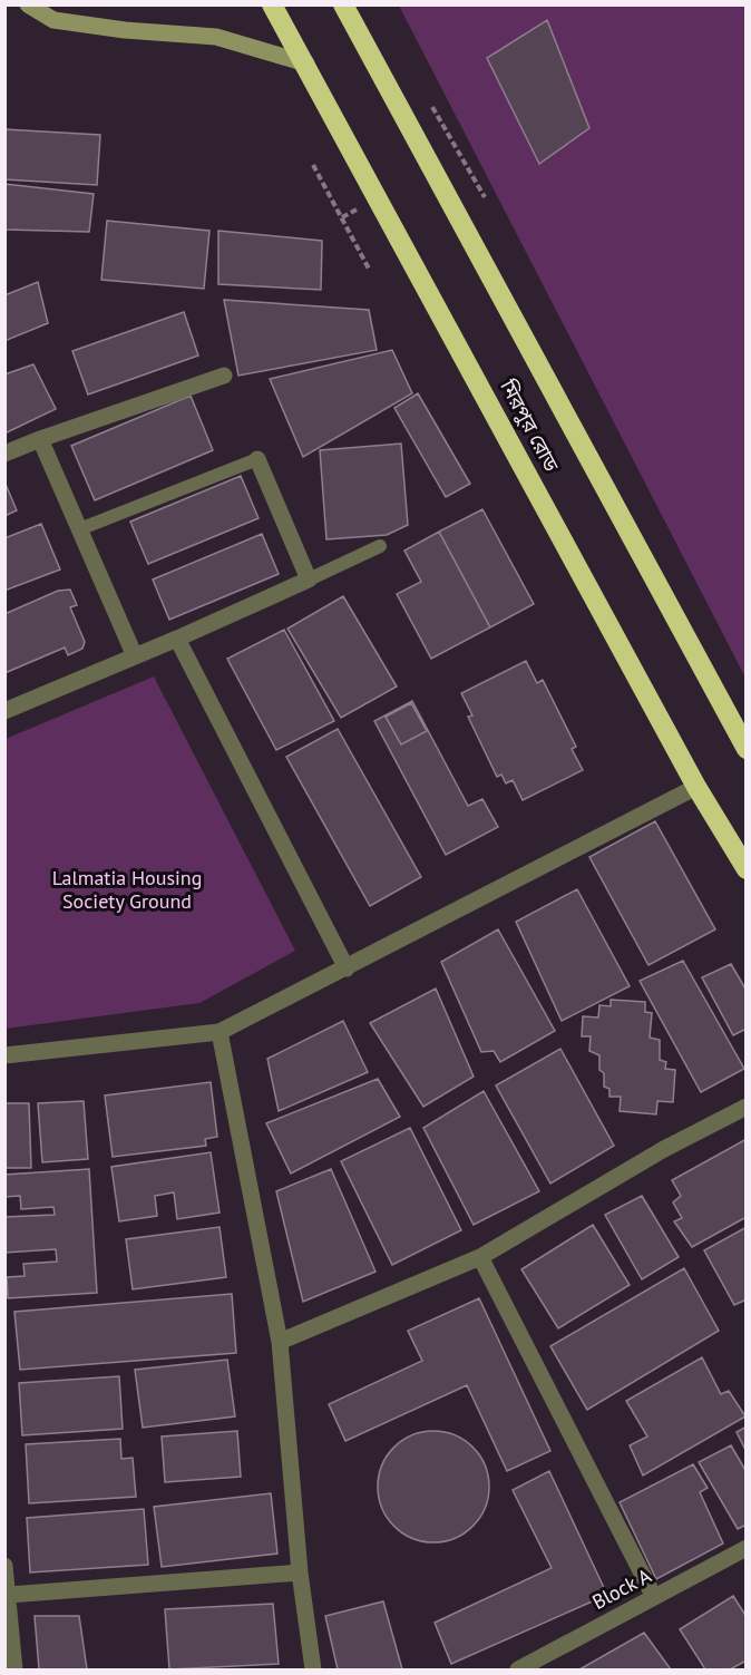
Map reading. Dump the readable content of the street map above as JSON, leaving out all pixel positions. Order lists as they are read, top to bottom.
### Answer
{
  "streets": {
    "highway": ["মিরপুর রোড"],
    "street": ["Block A"]
  },
  "parks": ["Lalmatia Housing Society Ground"]
}
